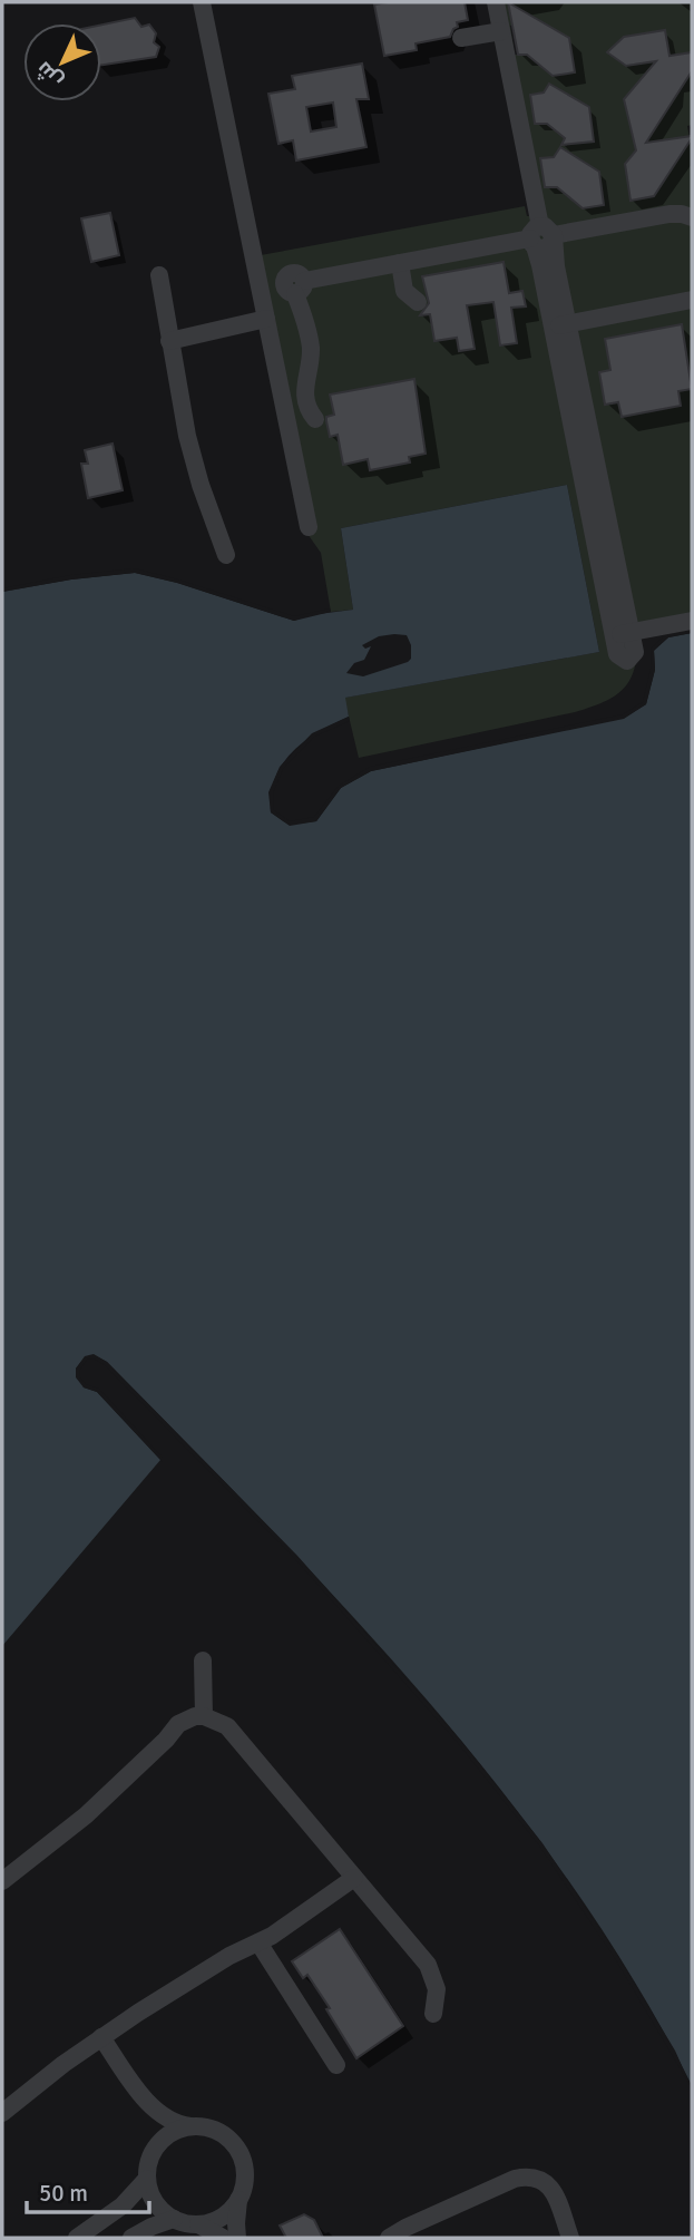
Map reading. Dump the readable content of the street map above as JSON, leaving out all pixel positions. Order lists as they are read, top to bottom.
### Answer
{
  "scale_bar": "50 m",
  "north": "bottom left"
}
